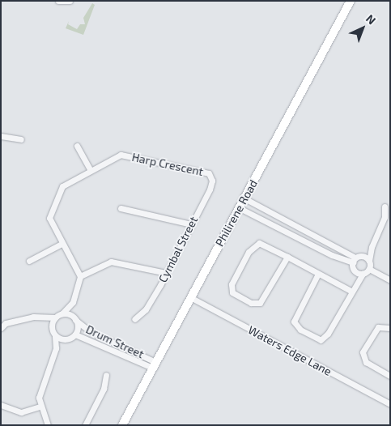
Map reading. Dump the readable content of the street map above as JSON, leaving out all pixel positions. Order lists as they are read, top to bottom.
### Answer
{
  "streets": {
    "street": [
      "Harp Crescent",
      "Philirene Road",
      "Cymbal Street",
      "Drum Street",
      "Waters Edge Lane"
    ]
  },
  "crossings": [
    ["Harp Crescent", "Cymbal Street"],
    ["Philirene Road", "Drum Street"],
    ["Philirene Road", "Waters Edge Lane"]
  ],
  "north": "top right"
}
